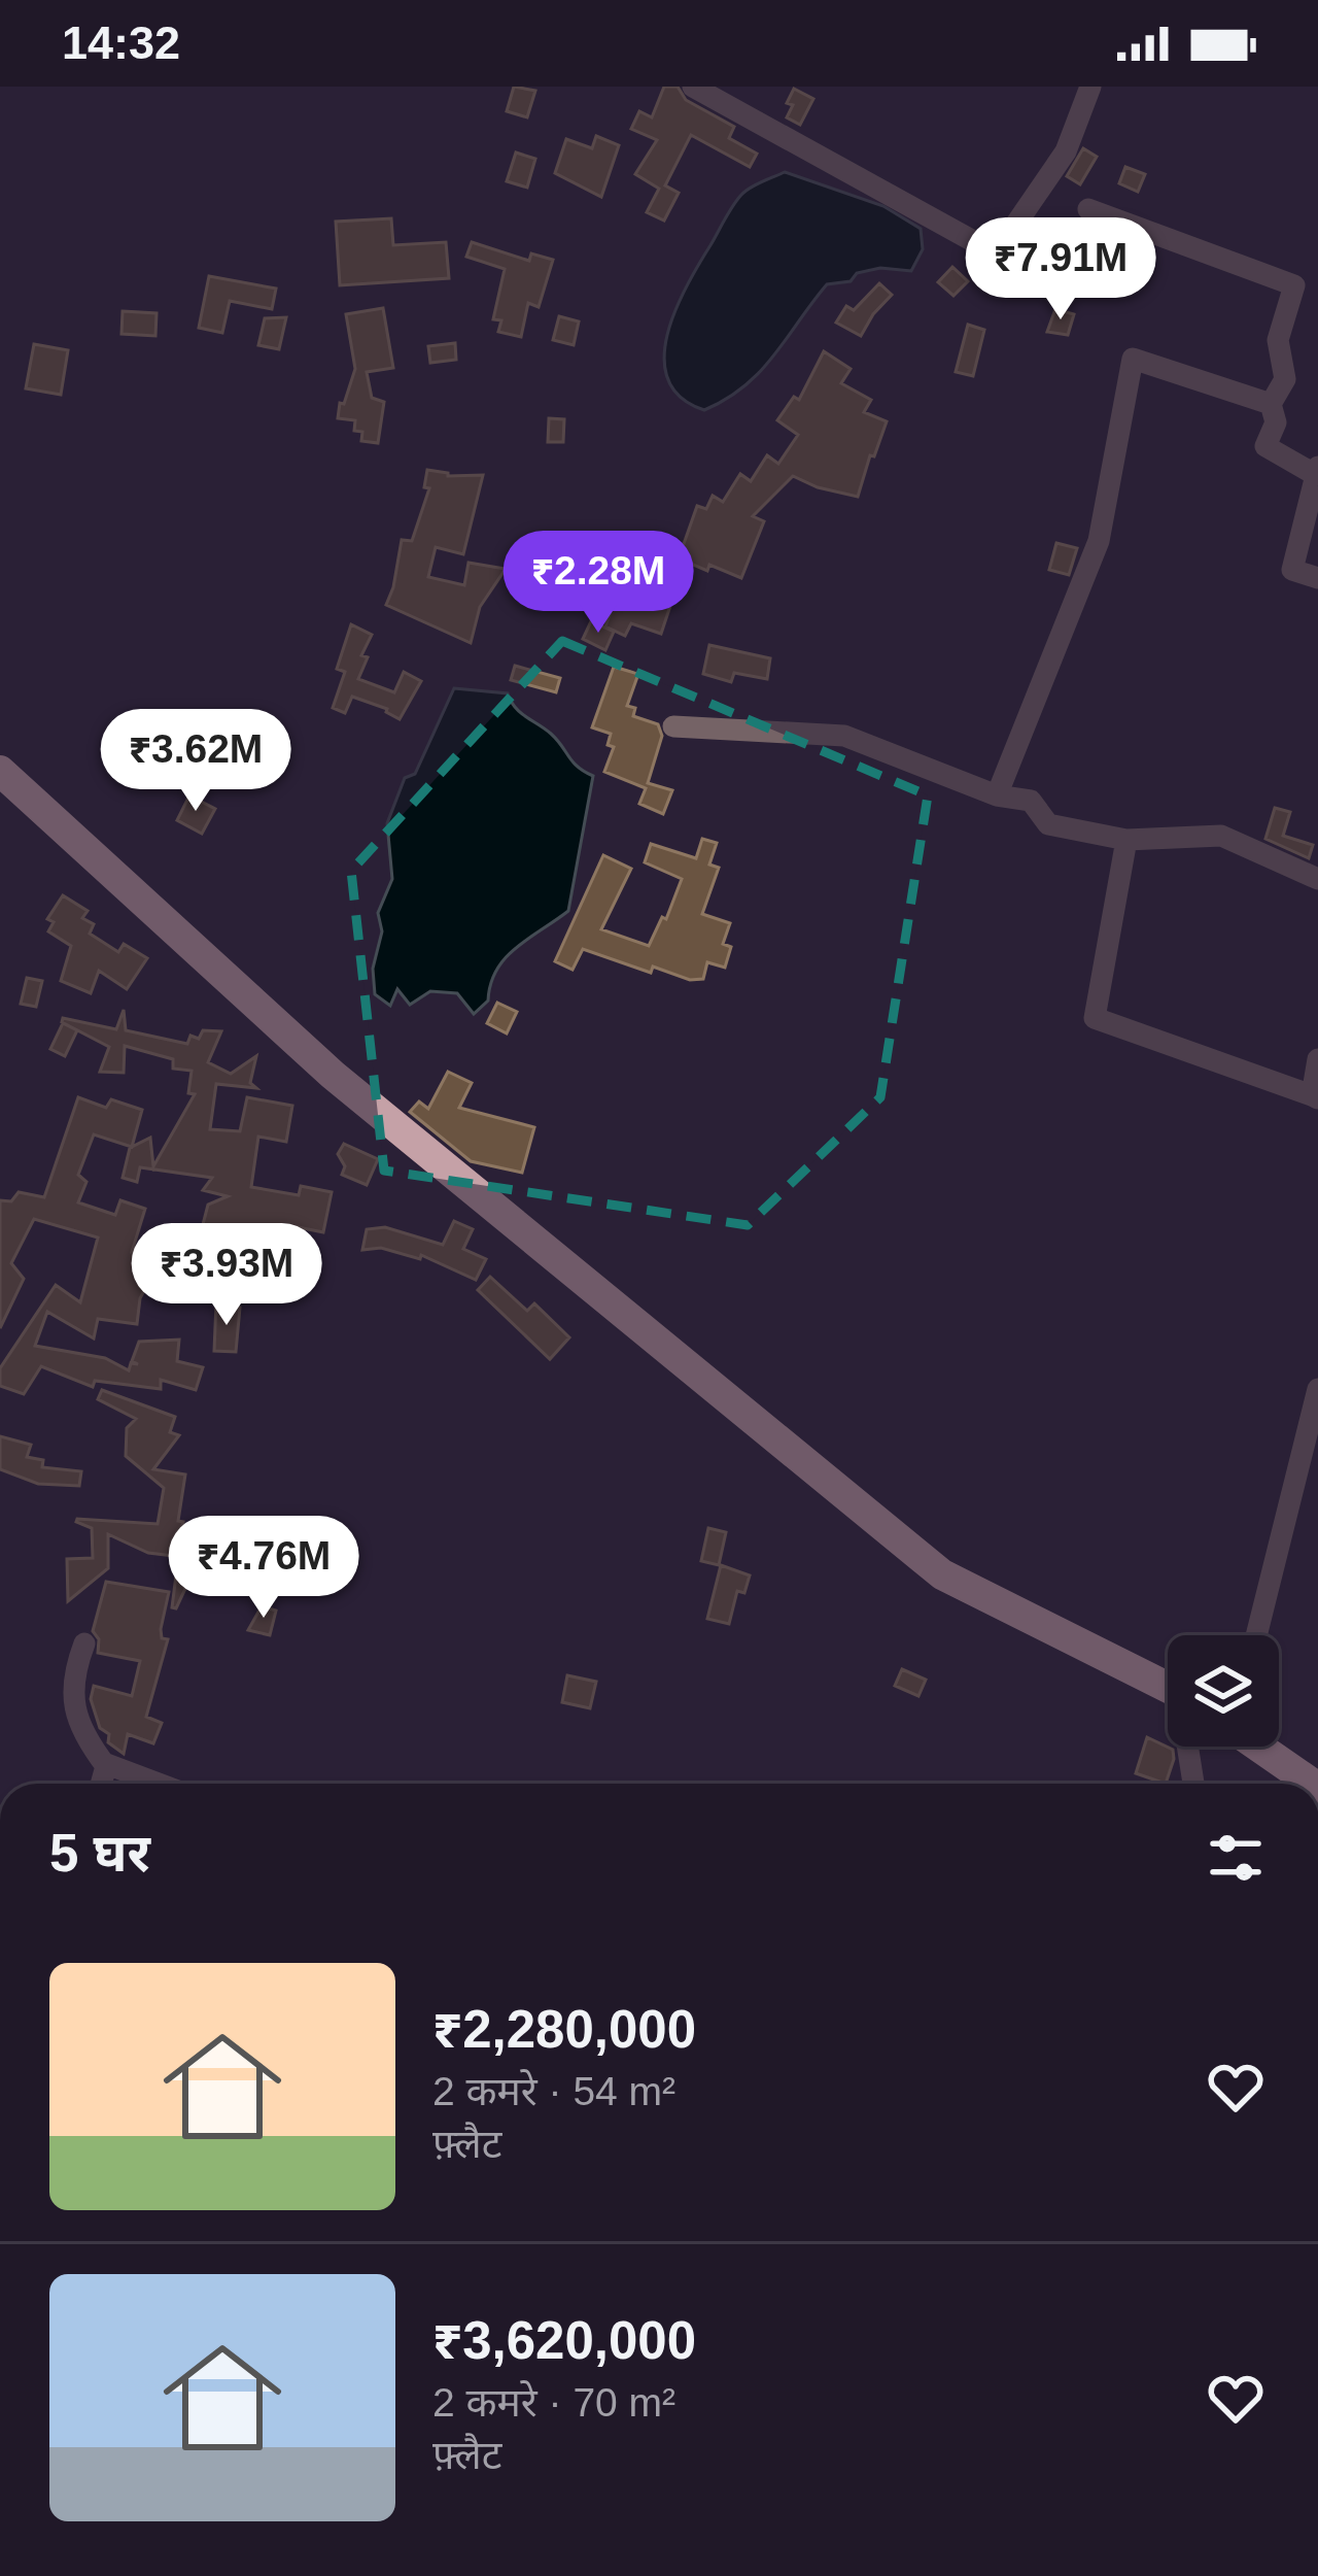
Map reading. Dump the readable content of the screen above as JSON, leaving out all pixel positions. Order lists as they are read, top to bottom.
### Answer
{
  "page": {
    "status": "14:32",
    "price": [
      "₹7.91M",
      "₹2.28M",
      "₹3.62M",
      "₹3.93M",
      "₹4.76M"
    ],
    "heading": "5 घर",
    "list": [
      {
        "name": "₹2,280,000",
        "note": "2 कमरे · 54 m² · फ़्लैट"
      },
      {
        "name": "₹3,620,000",
        "note": "2 कमरे · 70 m² · फ़्लैट"
      }
    ]
  }
}
